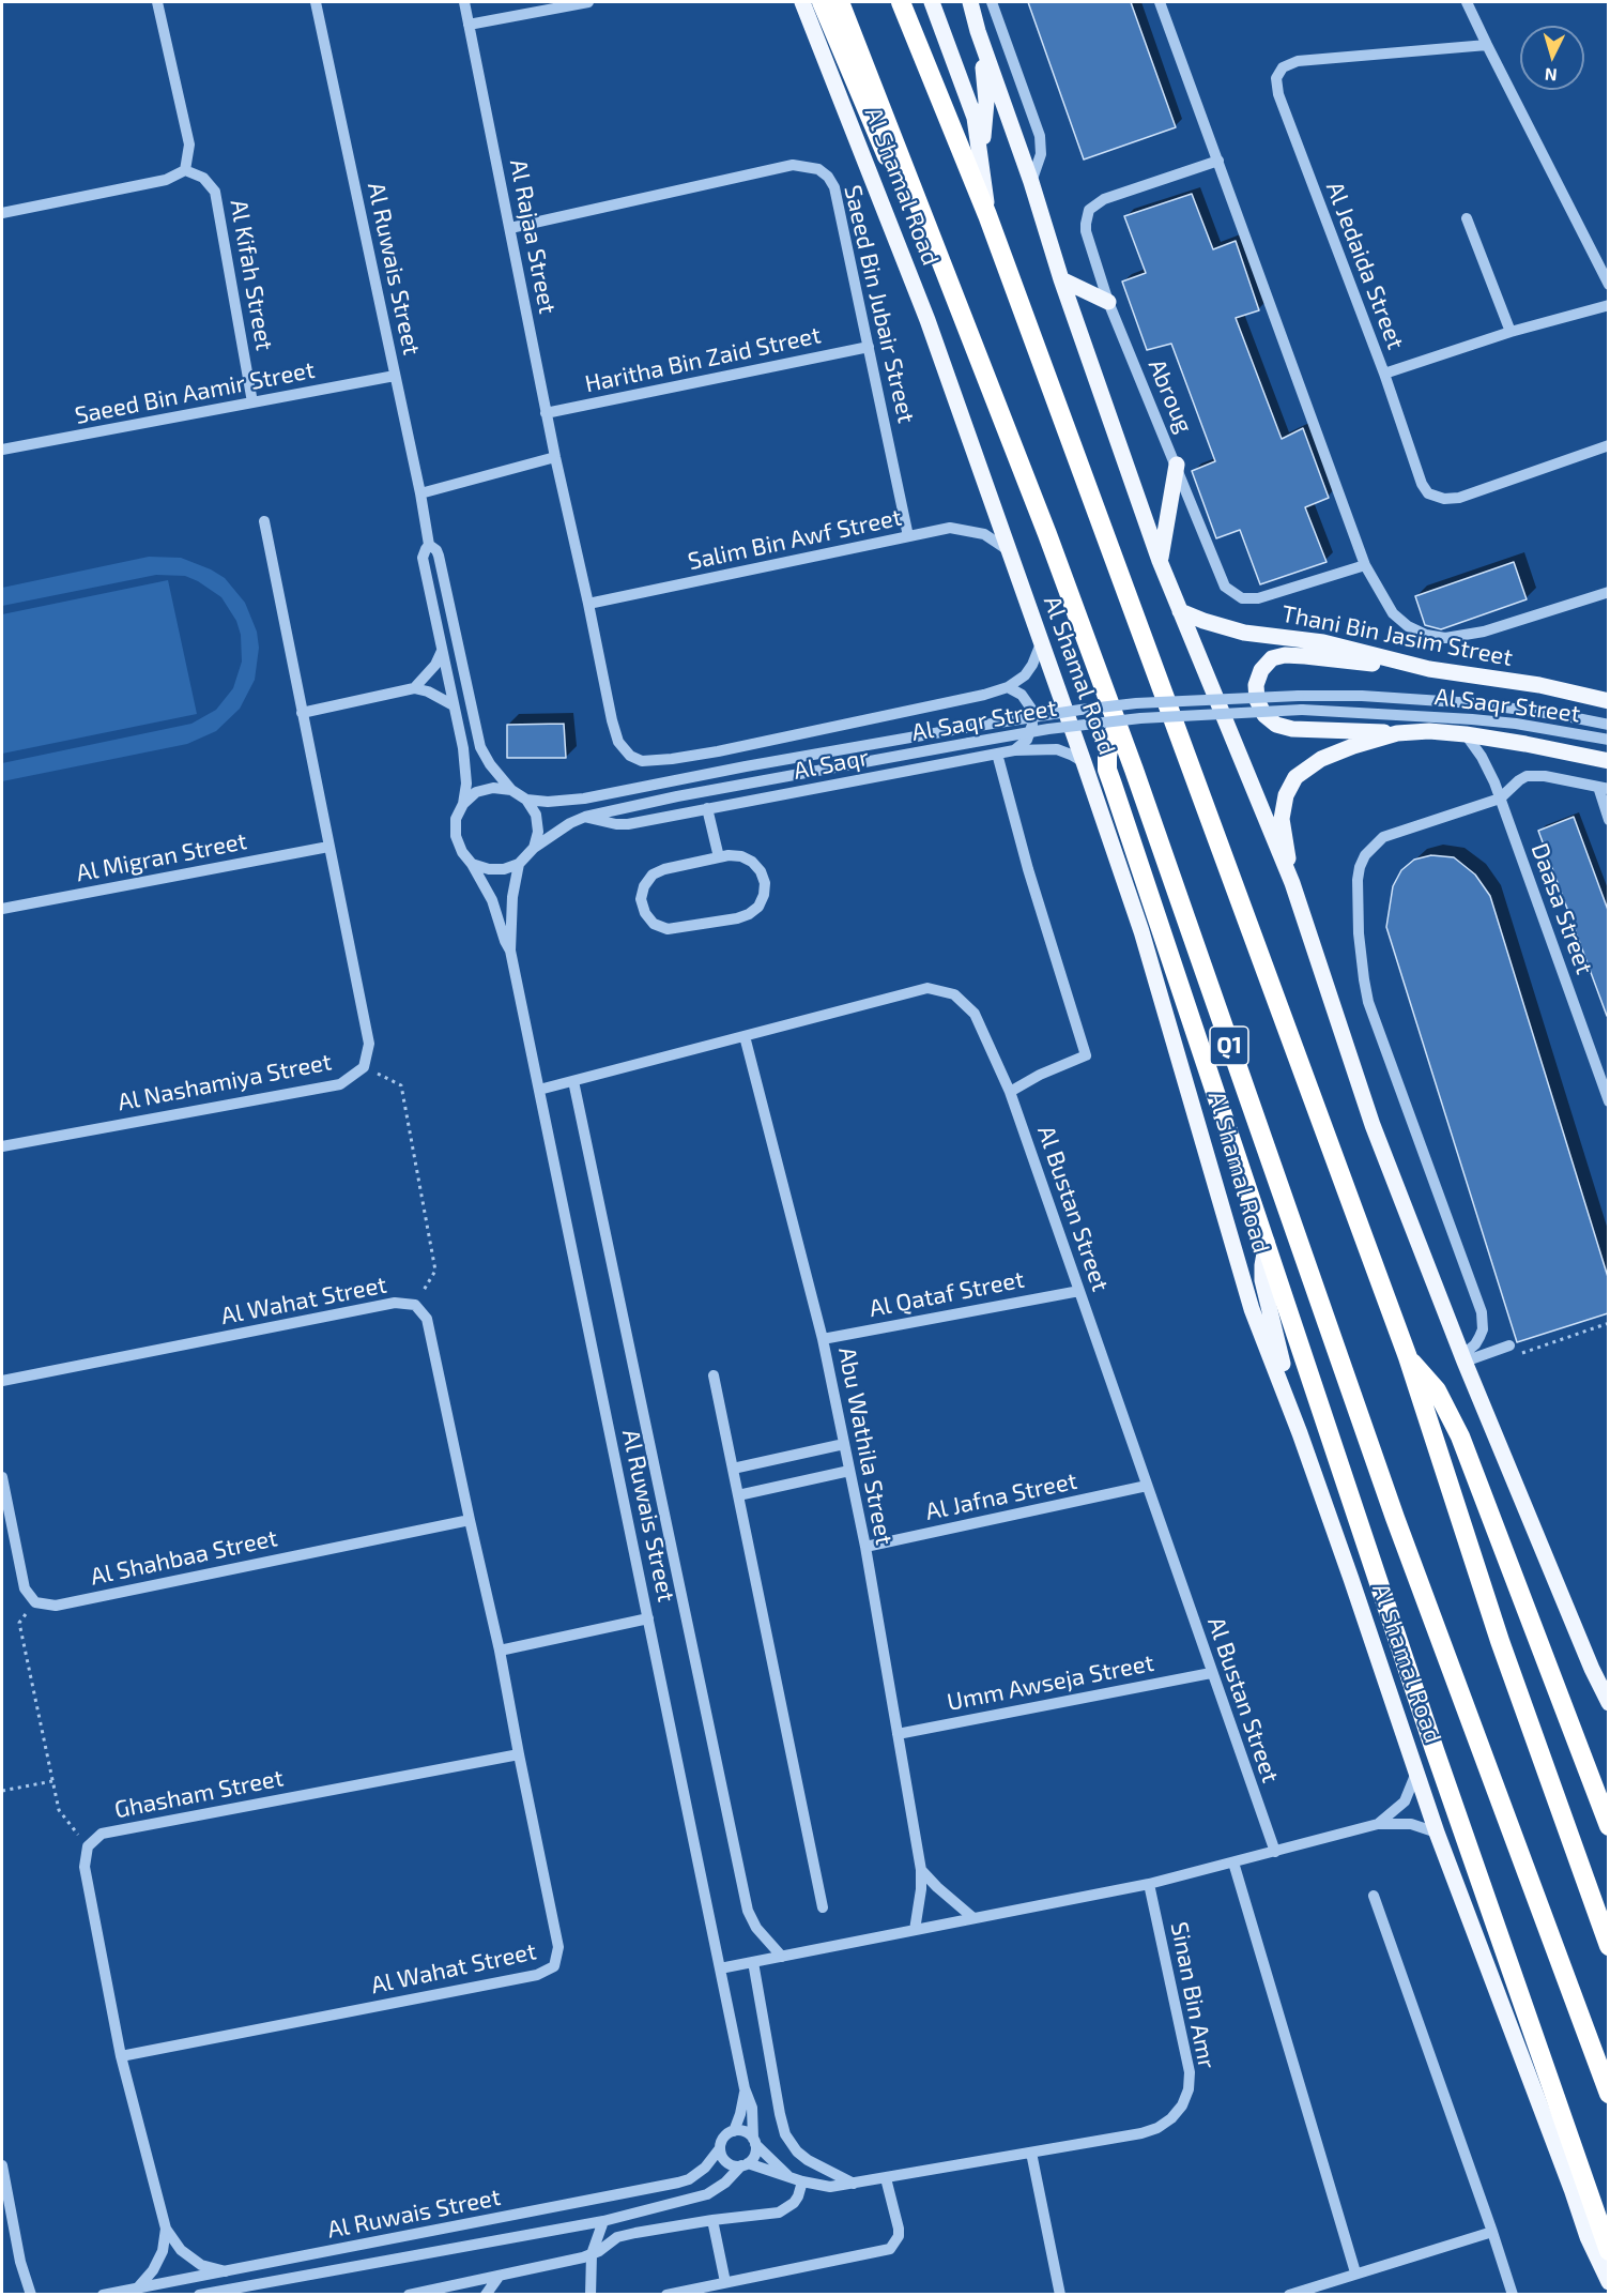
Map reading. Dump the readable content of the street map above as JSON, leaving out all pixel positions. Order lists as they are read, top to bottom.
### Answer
{
  "streets": {
    "highway": ["Al Shamal Road", "Q1"],
    "main road": ["Thani Bin Jasim Street"],
    "street": [
      "Al Rajaa Street",
      "Al Jedaida Street",
      "Al Ruwais Street",
      "Al Kifah Street",
      "Saeed Bin Jubair Street",
      "Haritha Bin Zaid Street",
      "Saeed Bin Aamir Street",
      "Abroug",
      "Salim Bin Awf Street",
      "Al Saqr Street",
      "Al Saqr",
      "Al Migran Street",
      "Daasa Street",
      "Al Nashamiya Street",
      "Al Bustan Street",
      "Al Qataf Street",
      "Al Wahat Street",
      "Abu Wathila Street",
      "Al Jafna Street",
      "Al Shahbaa Street",
      "Umm Awseja Street",
      "Ghasham Street",
      "Sinan Bin Amr"
    ]
  },
  "crossings": [
    ["Al Shamal Road", "Salim Bin Awf Street"],
    ["Al Shamal Road", "Al Saqr"],
    ["Al Rajaa Street", "Saeed Bin Jubair Street"],
    ["Al Rajaa Street", "Haritha Bin Zaid Street"],
    ["Al Rajaa Street", "Salim Bin Awf Street"],
    ["Al Rajaa Street", "Al Saqr"],
    ["Al Ruwais Street", "Saeed Bin Aamir Street"],
    ["Al Ruwais Street", "Al Saqr Street"],
    ["Al Ruwais Street", "Al Bustan Street"],
    ["Al Ruwais Street", "Sinan Bin Amr"],
    ["Al Kifah Street", "Saeed Bin Aamir Street"],
    ["Saeed Bin Jubair Street", "Haritha Bin Zaid Street"],
    ["Saeed Bin Jubair Street", "Salim Bin Awf Street"],
    ["Al Saqr Street", "Al Saqr"],
    ["Al Migran Street", "Al Nashamiya Street"],
    ["Al Bustan Street", "Al Qataf Street"],
    ["Al Bustan Street", "Abu Wathila Street"],
    ["Al Bustan Street", "Al Jafna Street"],
    ["Al Bustan Street", "Umm Awseja Street"],
    ["Al Qataf Street", "Abu Wathila Street"],
    ["Al Wahat Street", "Al Shahbaa Street"],
    ["Al Wahat Street", "Ghasham Street"],
    ["Abu Wathila Street", "Al Jafna Street"],
    ["Abu Wathila Street", "Umm Awseja Street"]
  ],
  "north": "bottom"
}
